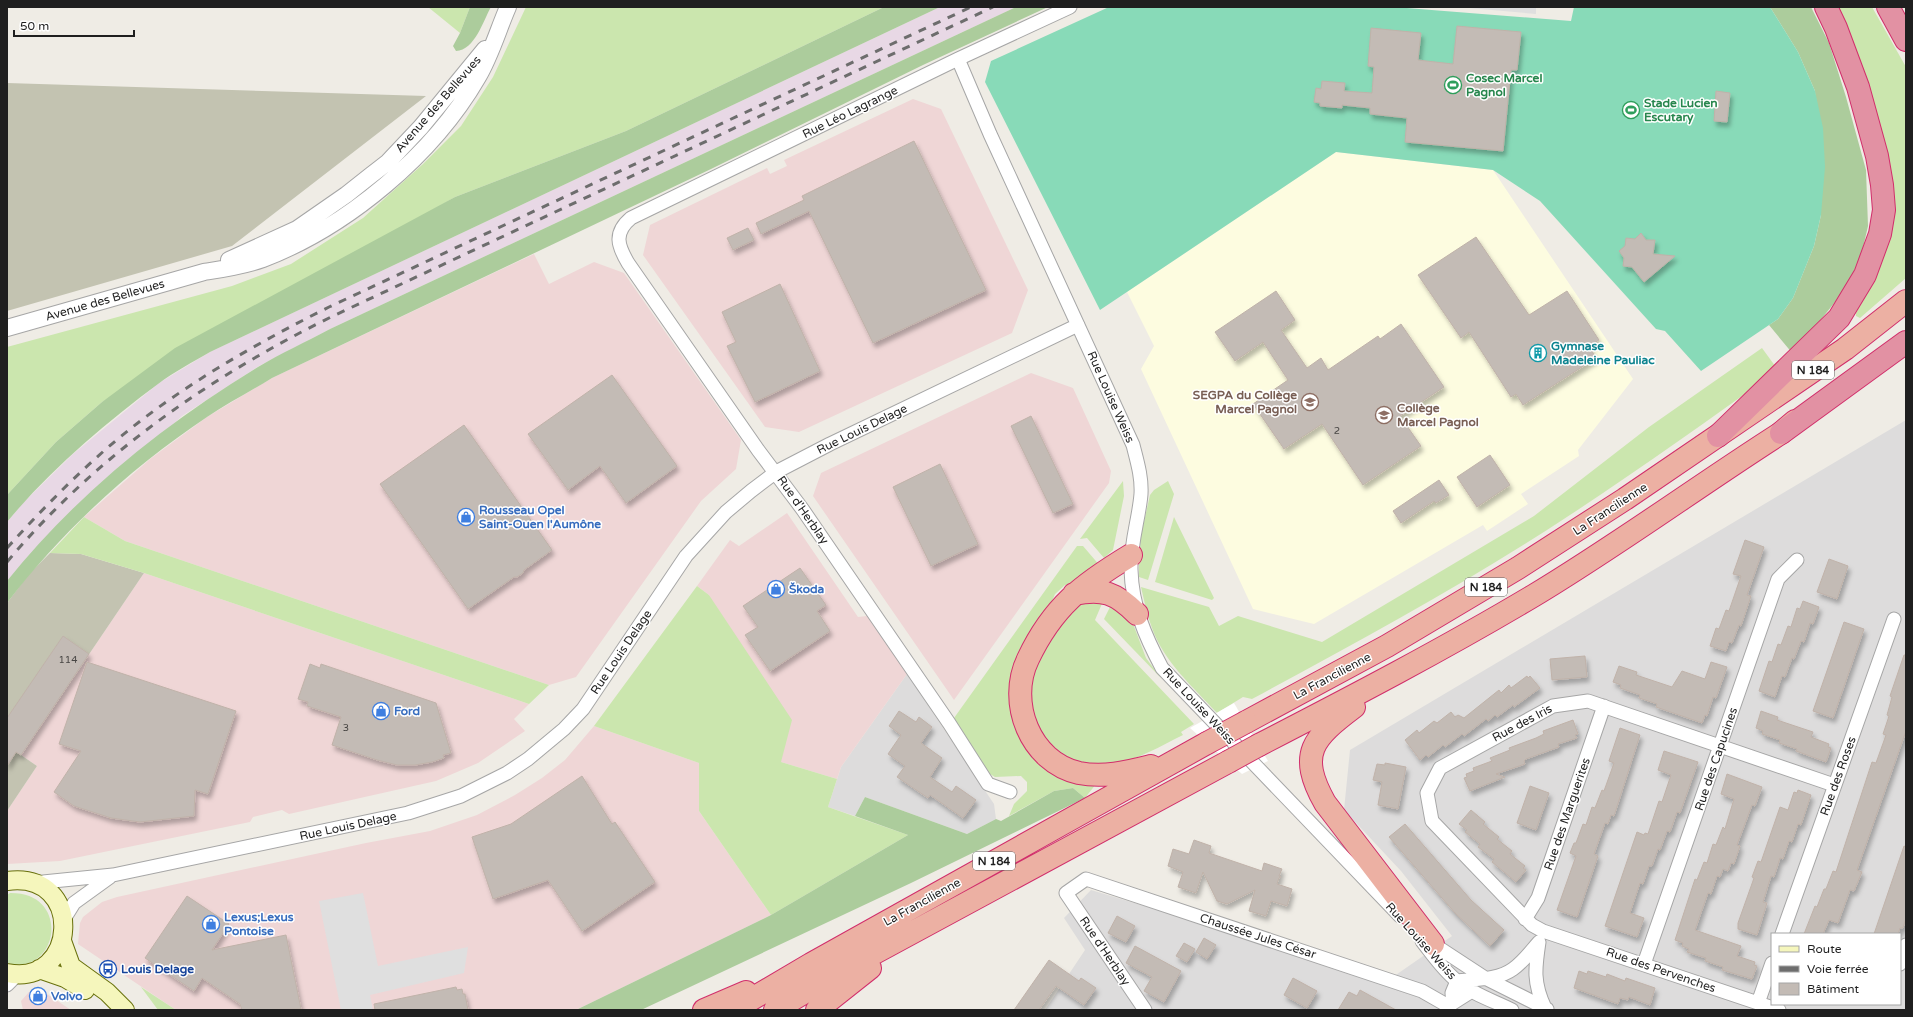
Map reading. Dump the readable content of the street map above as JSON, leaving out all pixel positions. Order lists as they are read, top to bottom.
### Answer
{
  "streets": {
    "highway": ["N 184", "La Francilienne"],
    "street": [
      "Avenue des Bellevues",
      "Rue Léo Lagrange",
      "Rue Louise Weiss",
      "Rue Louis Delage",
      "Rue d'Herblay",
      "Rue des Iris",
      "Rue des Capucines",
      "Rue des Roses",
      "Rue des Marguerites",
      "Chaussée Jules César",
      "Rue des Pervenches"
    ]
  },
  "crossings": [
    ["Rue Léo Lagrange", "Rue Louise Weiss"],
    ["Rue Léo Lagrange", "Rue d'Herblay"],
    ["Rue Louise Weiss", "Rue Louis Delage"],
    ["Rue Louis Delage", "Rue d'Herblay"],
    ["Rue d'Herblay", "Chaussée Jules César"],
    ["Rue des Iris", "Rue des Capucines"],
    ["Rue des Iris", "Rue des Roses"],
    ["Rue des Iris", "Rue des Marguerites"],
    ["Rue des Iris", "Rue des Pervenches"],
    ["Rue des Capucines", "Rue des Pervenches"]
  ],
  "places": {
    "sports": ["Cosec Marcel Pagnol", "Stade Lucien Escutary"],
    "building": ["Gymnase Madeleine Pauliac"],
    "school or university": ["SEGPA du Collège Marcel Pagnol", "Collège Marcel Pagnol"],
    "shop": [
      "Rousseau Opel Saint-Ouen l'Aumône",
      "Škoda",
      "Ford",
      "Lexus;Lexus Pontoise",
      "Volvo"
    ],
    "bus stop": ["Louis Delage"]
  },
  "house_numbers": ["2", "114", "3"],
  "legend": ["Route", "Voie ferrée", "Bâtiment"],
  "scale_bar": "50 m"
}
